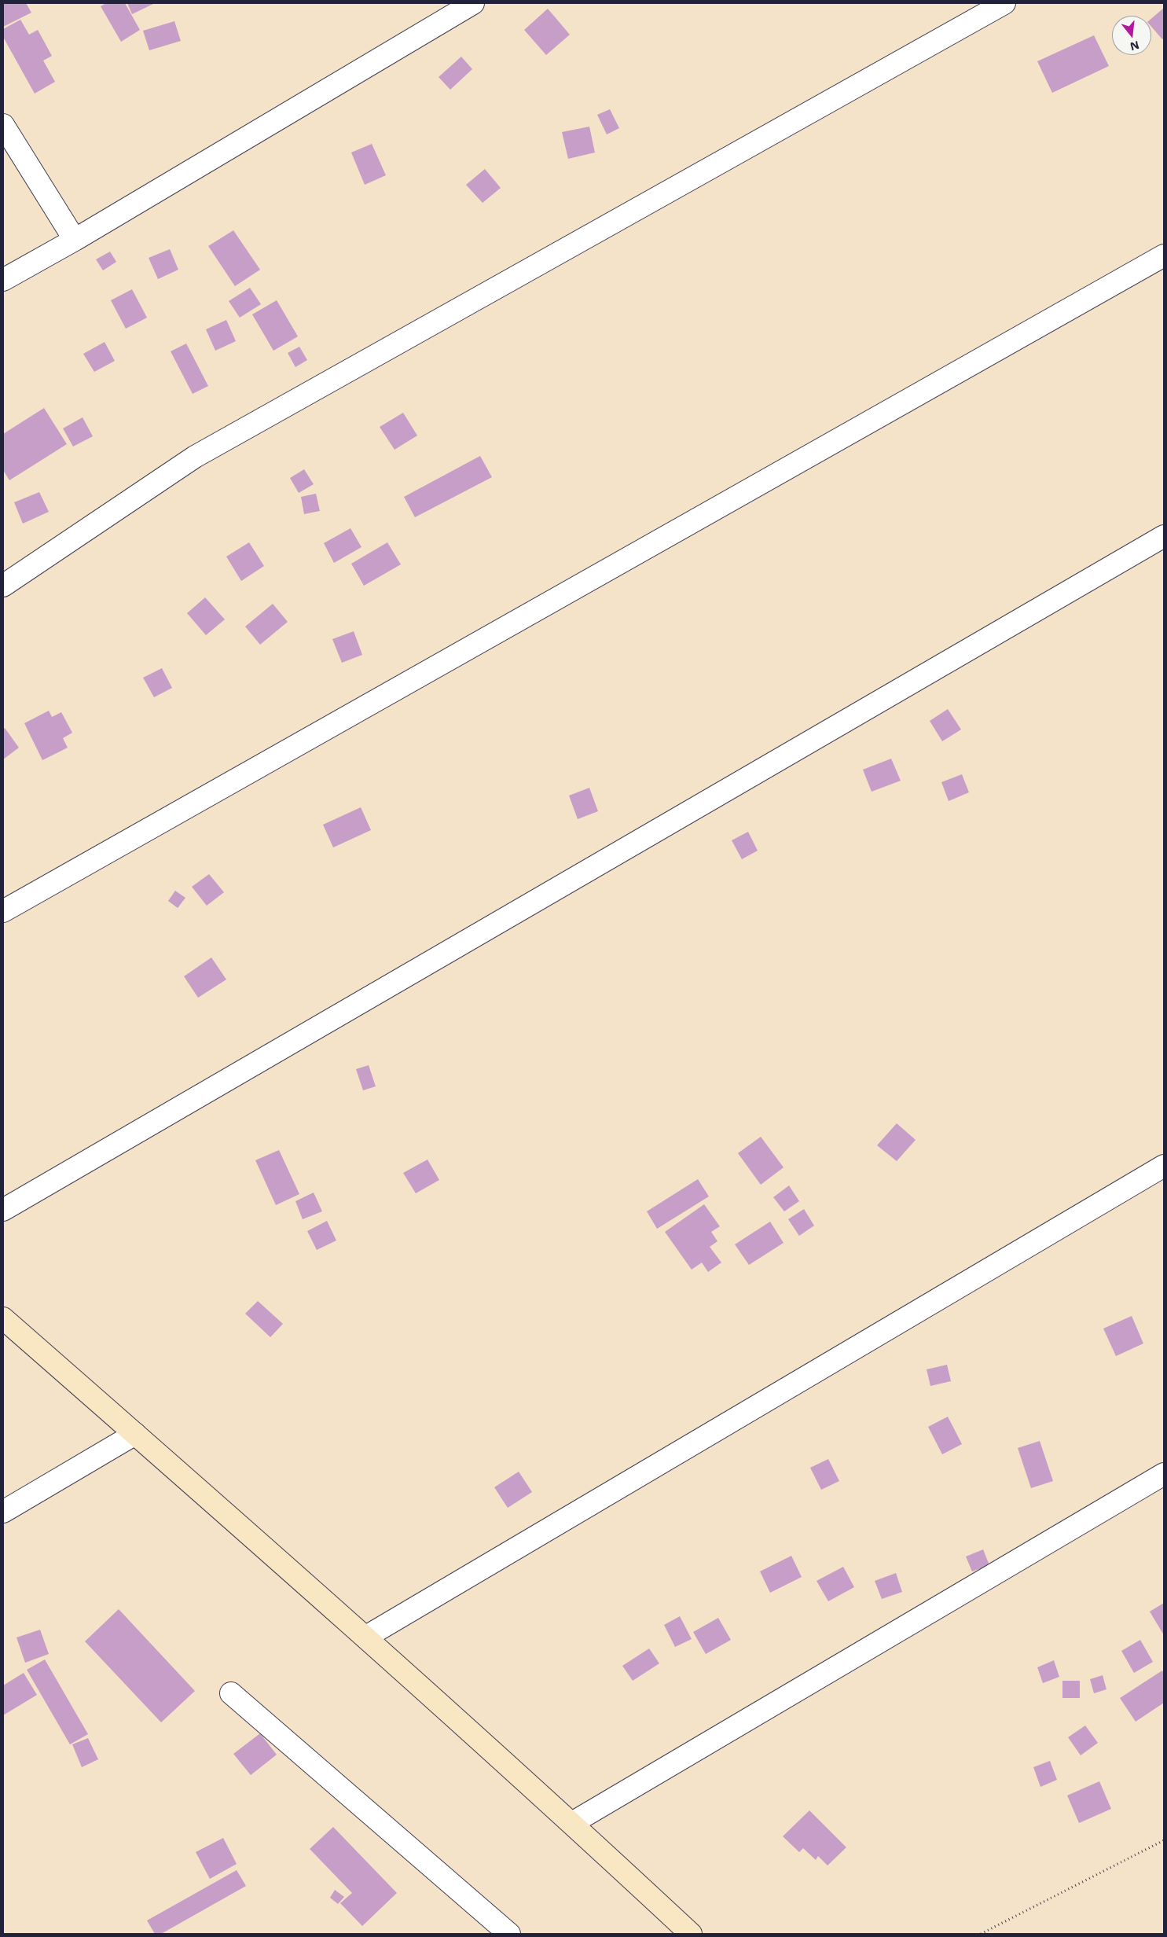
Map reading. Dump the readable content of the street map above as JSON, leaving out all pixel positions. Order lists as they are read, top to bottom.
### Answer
{
  "north": "bottom"
}
